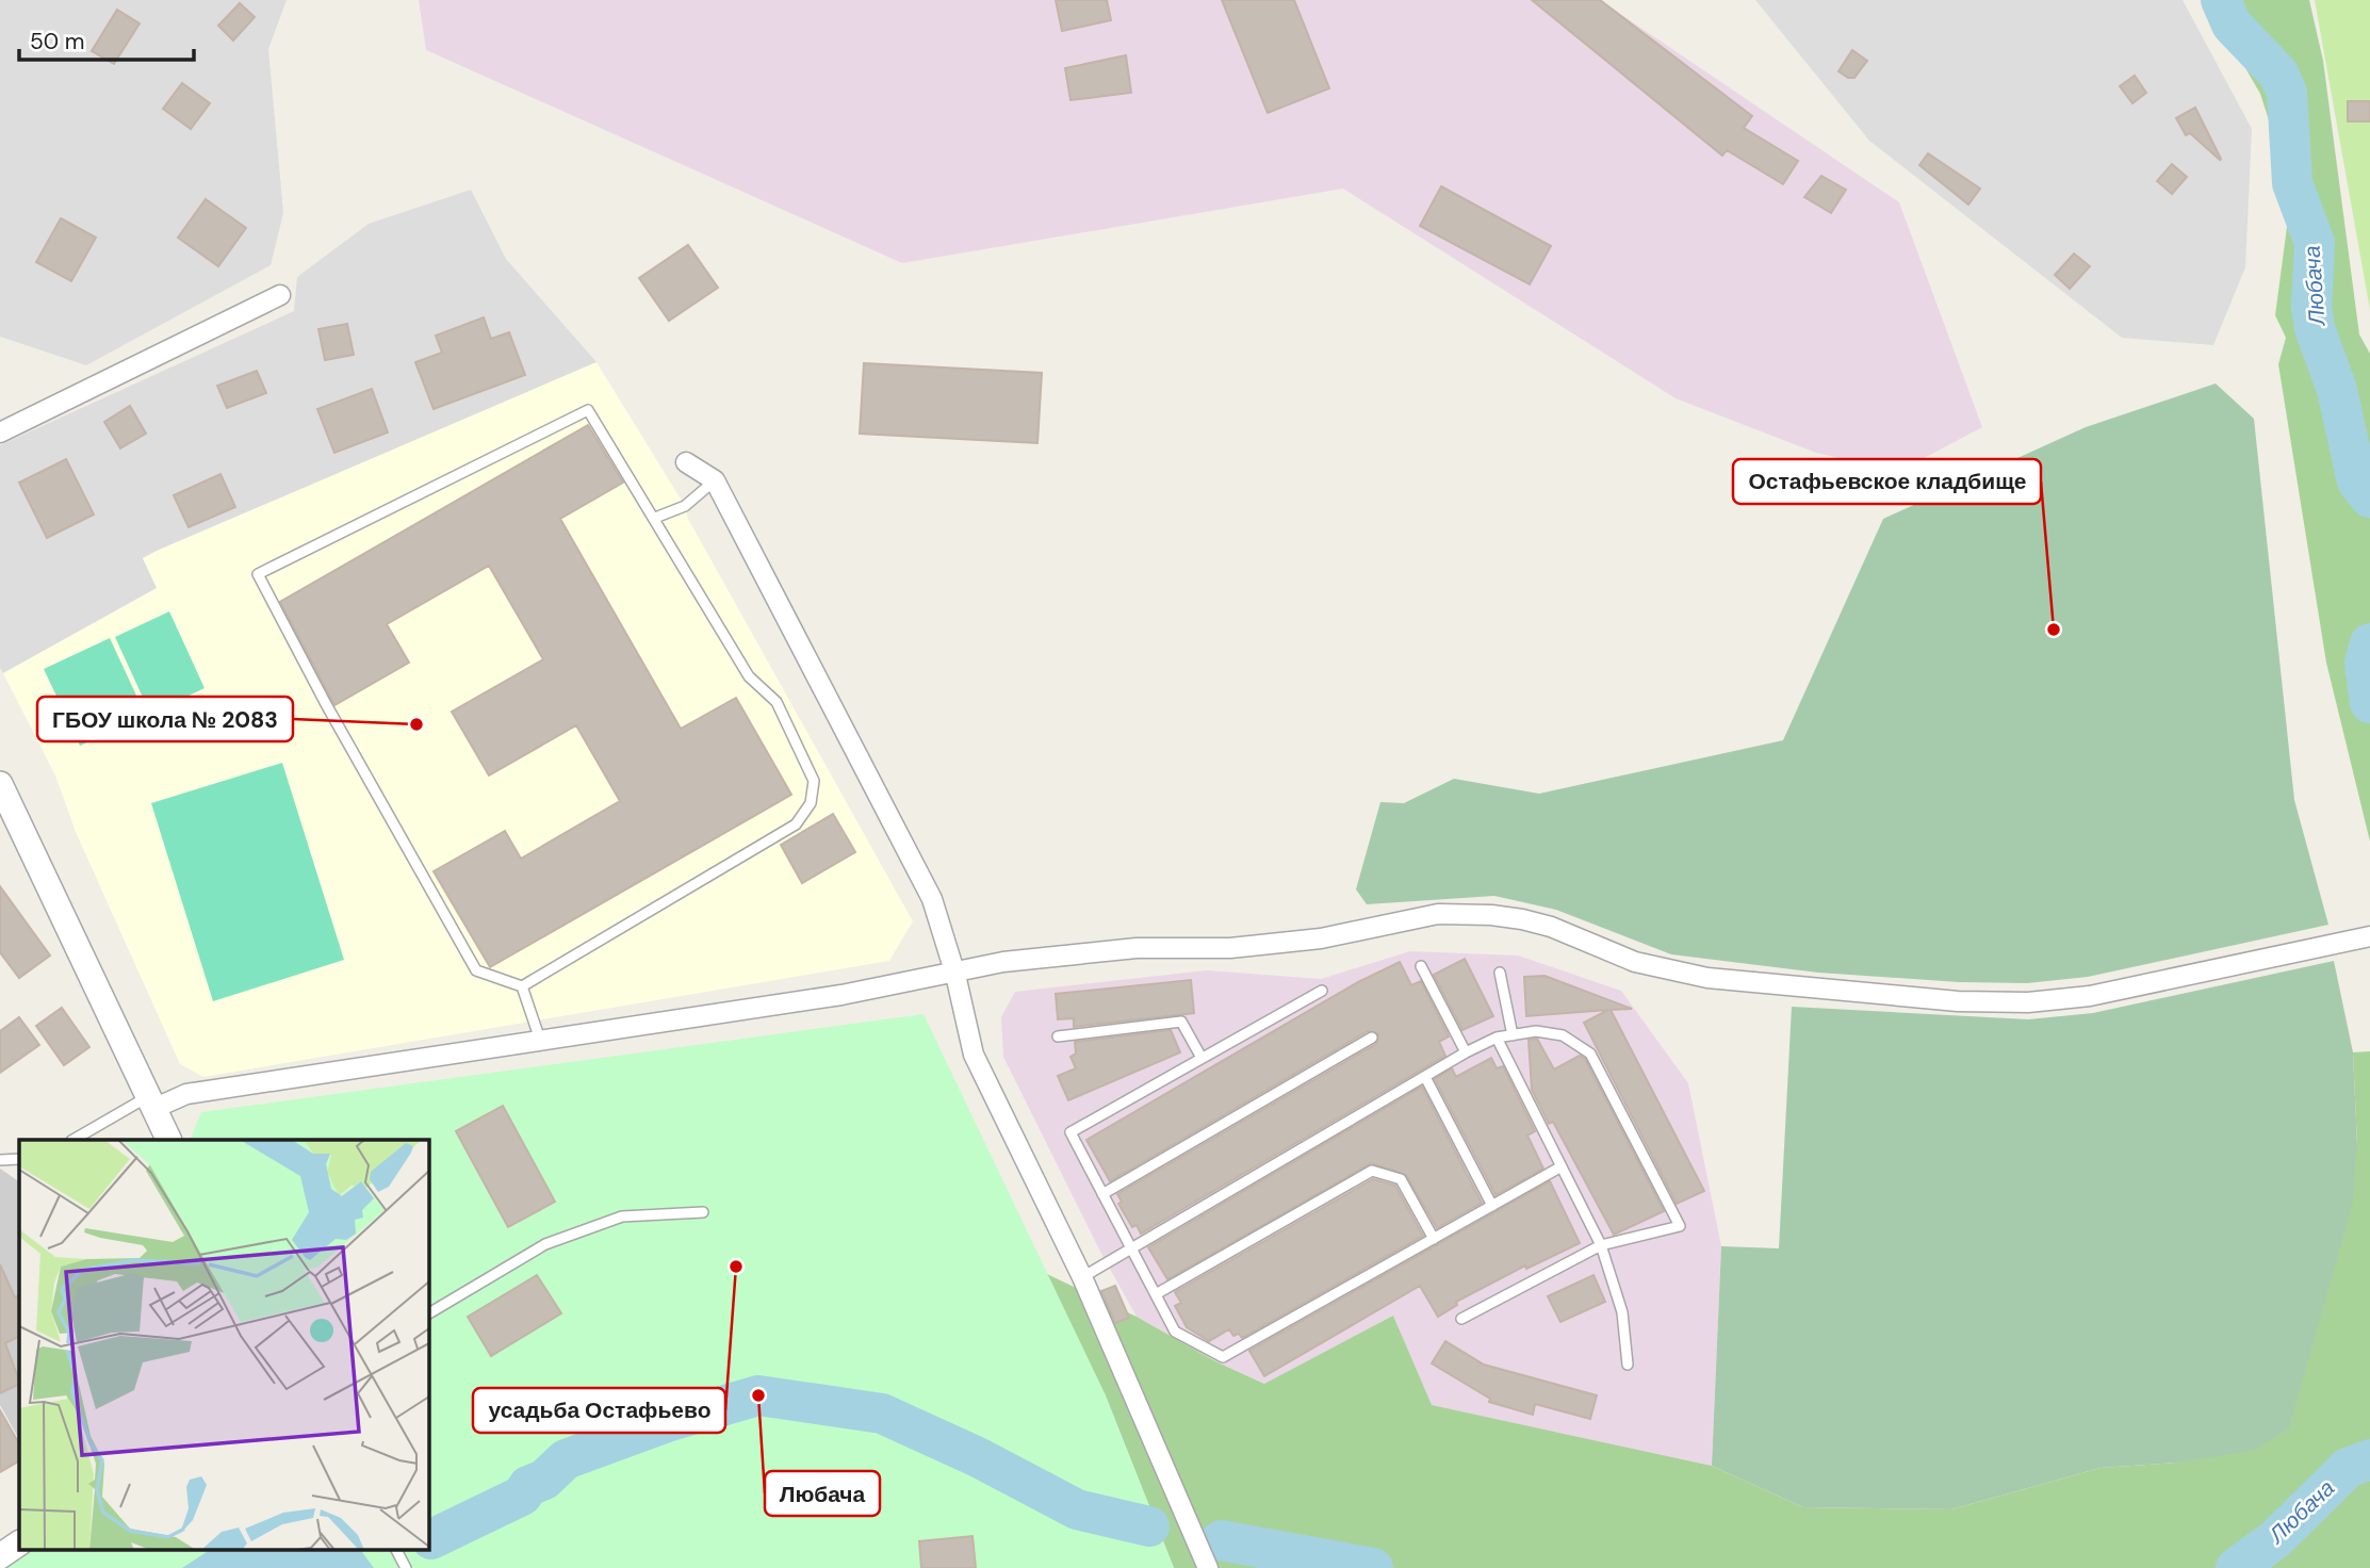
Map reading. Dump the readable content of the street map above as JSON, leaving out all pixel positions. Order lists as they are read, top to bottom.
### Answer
{
  "water": ["Любача"],
  "places": [
    "Остафьевское кладбище",
    "ГБОУ школа № 2083",
    "усадьба Остафьево",
    "Любача"
  ],
  "scale_bar": "50 m"
}
